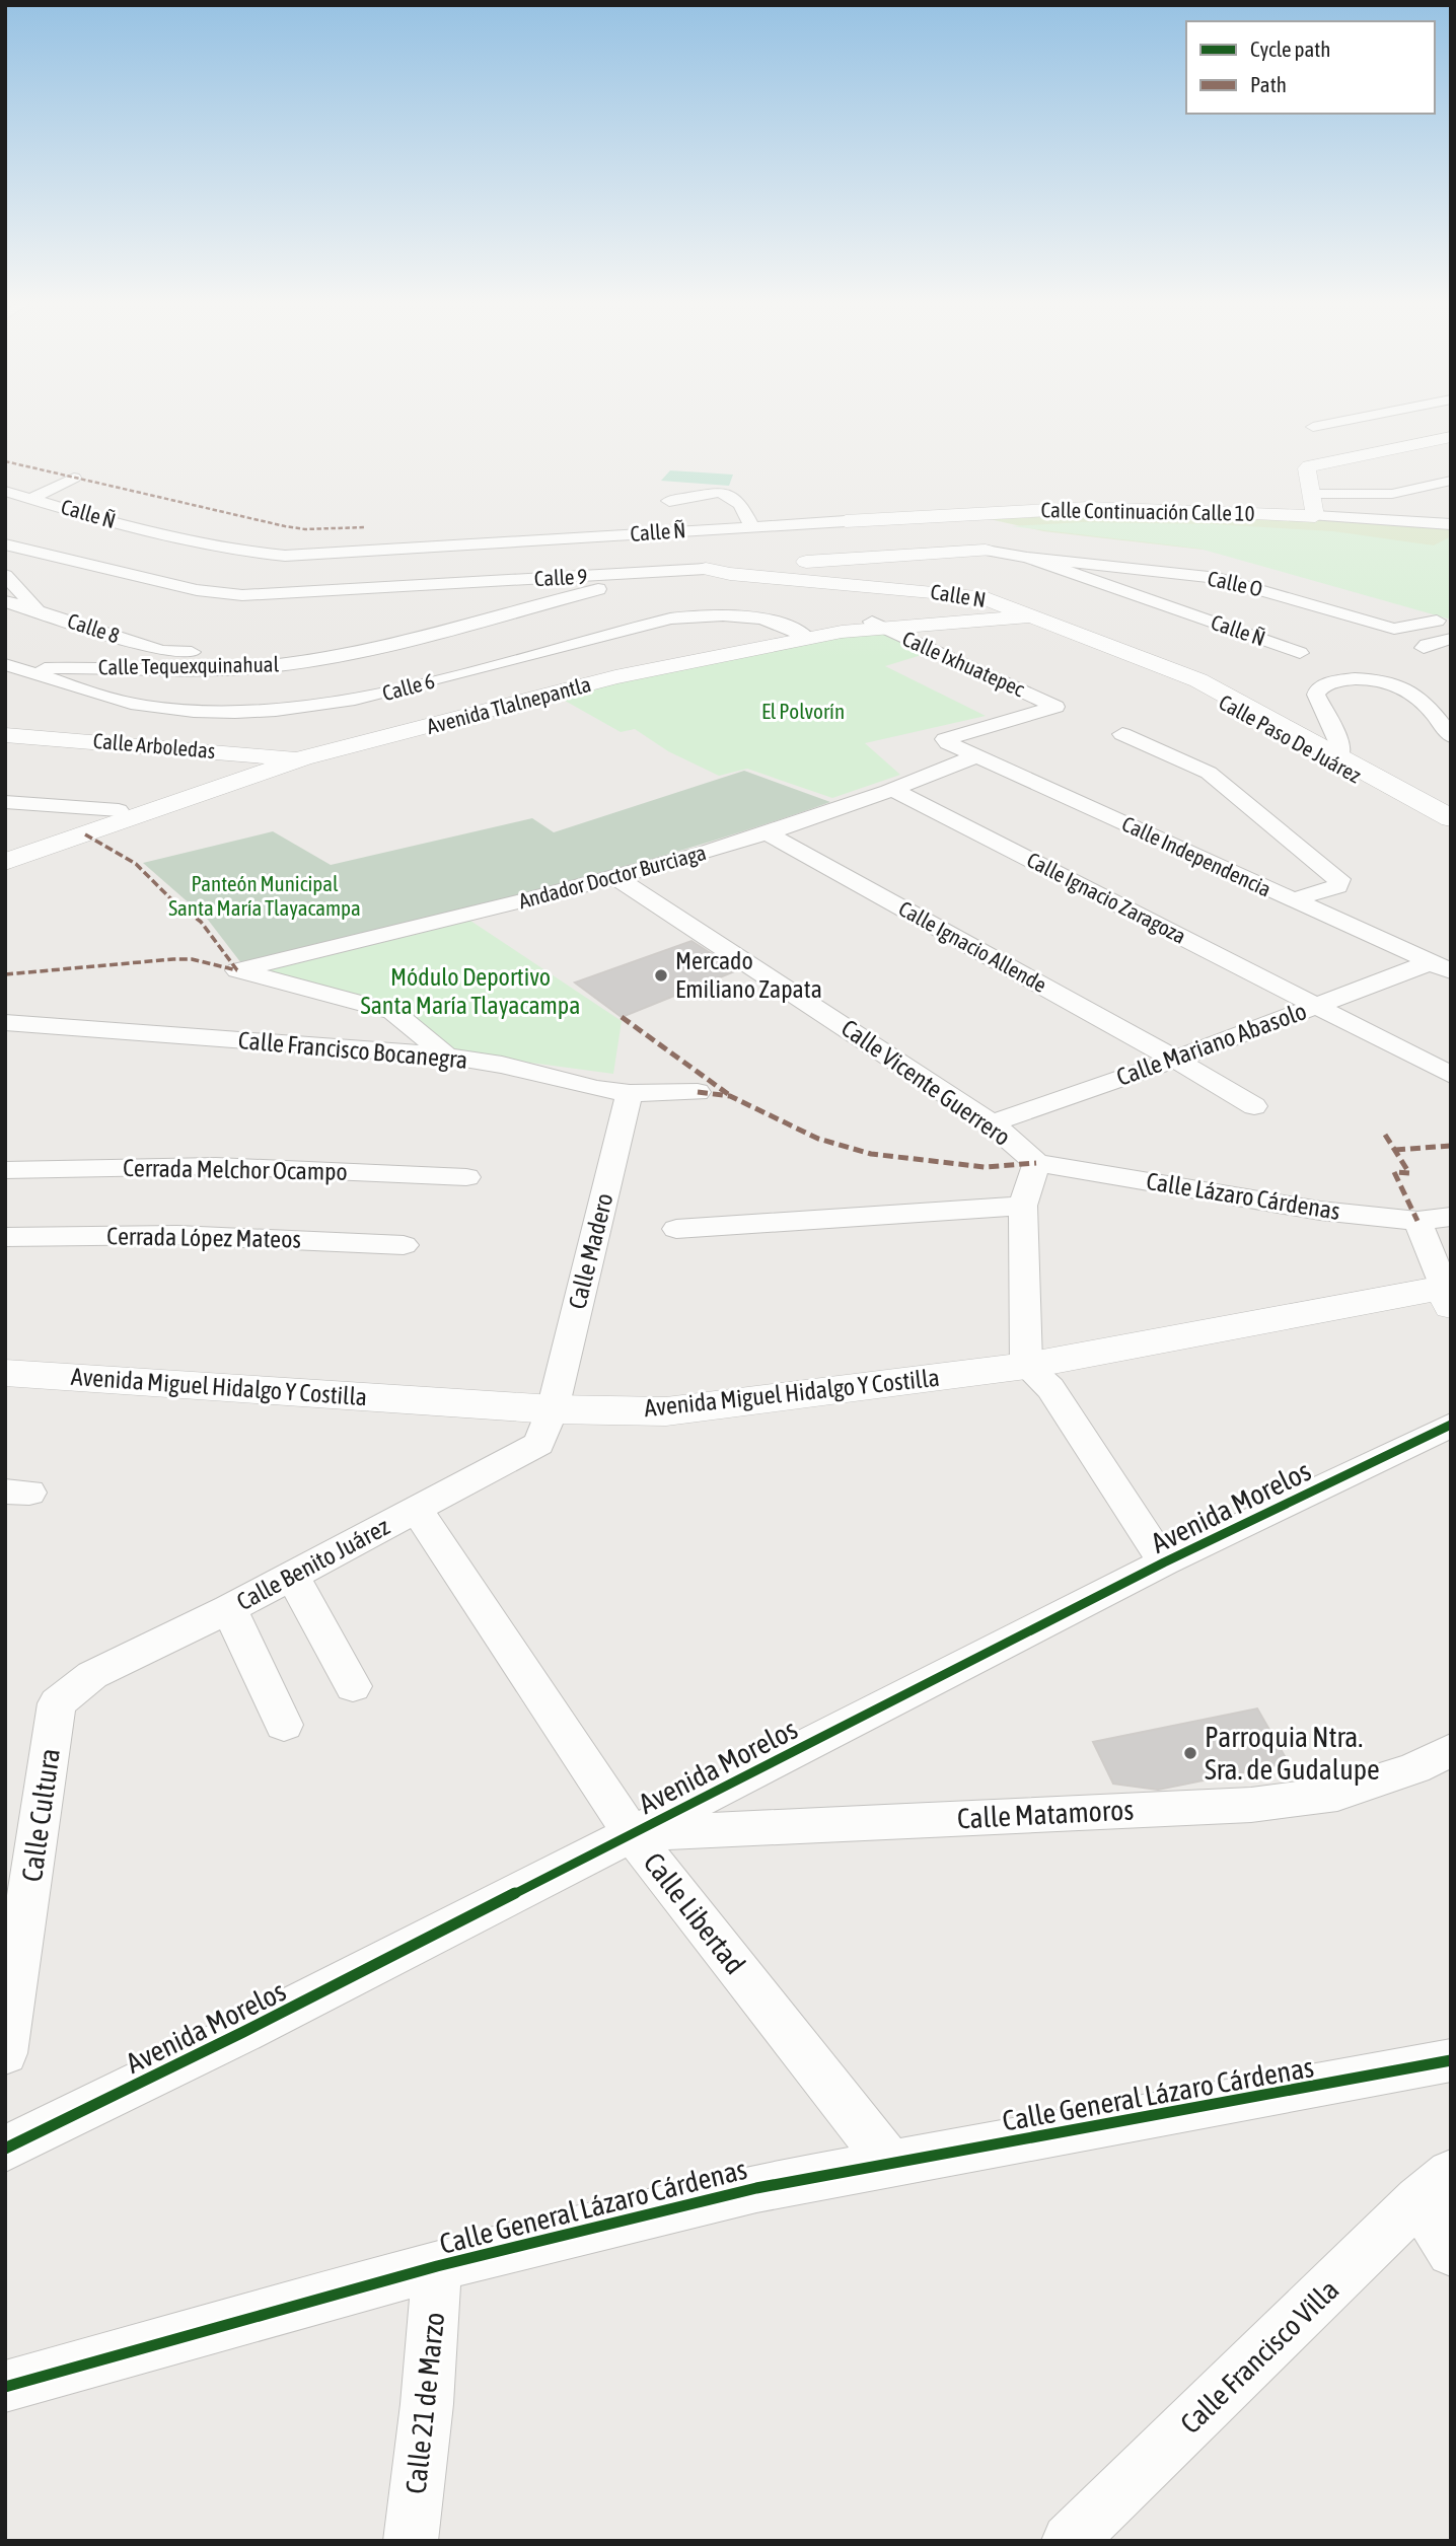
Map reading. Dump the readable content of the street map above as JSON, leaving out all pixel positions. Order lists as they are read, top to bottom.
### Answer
{
  "streets": {
    "street": [
      "Calle Continuación Calle 10",
      "Calle Ñ",
      "Calle 9",
      "Calle O",
      "Calle N",
      "Calle 8",
      "Calle Ixhuatepec",
      "Calle Tequexquinahual",
      "Calle 6",
      "Avenida Tlalnepantla",
      "Calle Paso De Juárez",
      "Calle Arboledas",
      "Calle Independencia",
      "Andador Doctor Burciaga",
      "Calle Ignacio Zaragoza",
      "Calle Ignacio Allende",
      "Calle Mariano Abasolo",
      "Calle Francisco Bocanegra",
      "Calle Vicente Guerrero",
      "Cerrada Melchor Ocampo",
      "Calle Lázaro Cárdenas",
      "Cerrada López Mateos",
      "Calle Madero",
      "Avenida Miguel Hidalgo Y Costilla",
      "Avenida Morelos",
      "Calle Benito Juárez",
      "Calle Matamoros",
      "Calle Cultura",
      "Calle Libertad",
      "Calle General Lázaro Cárdenas",
      "Calle Francisco Villa",
      "Calle 21 de Marzo"
    ]
  },
  "crossings": [
    ["Calle Continuación Calle 10", "Calle Ñ"],
    ["Calle Ñ", "Calle 9"],
    ["Calle Ñ", "Calle O"],
    ["Calle 9", "Calle N"],
    ["Calle 9", "Calle Tequexquinahual"],
    ["Calle N", "Avenida Tlalnepantla"],
    ["Calle N", "Calle Paso De Juárez"],
    ["Calle 8", "Calle Tequexquinahual"],
    ["Calle Ixhuatepec", "Avenida Tlalnepantla"],
    ["Calle Ixhuatepec", "Calle Independencia"],
    ["Calle Tequexquinahual", "Calle 6"],
    ["Calle 6", "Avenida Tlalnepantla"],
    ["Avenida Tlalnepantla", "Calle Arboledas"],
    ["Calle Independencia", "Andador Doctor Burciaga"],
    ["Calle Independencia", "Calle Mariano Abasolo"],
    ["Andador Doctor Burciaga", "Calle Ignacio Zaragoza"],
    ["Andador Doctor Burciaga", "Calle Ignacio Allende"],
    ["Andador Doctor Burciaga", "Calle Francisco Bocanegra"],
    ["Andador Doctor Burciaga", "Calle Vicente Guerrero"],
    ["Calle Ignacio Zaragoza", "Calle Mariano Abasolo"],
    ["Calle Ignacio Allende", "Calle Mariano Abasolo"],
    ["Calle Mariano Abasolo", "Calle Vicente Guerrero"],
    ["Calle Francisco Bocanegra", "Calle Madero"],
    ["Calle Vicente Guerrero", "Calle Lázaro Cárdenas"],
    ["Calle Vicente Guerrero", "Avenida Miguel Hidalgo Y Costilla"],
    ["Calle Madero", "Avenida Miguel Hidalgo Y Costilla"],
    ["Calle Madero", "Calle Benito Juárez"],
    ["Avenida Miguel Hidalgo Y Costilla", "Calle Benito Juárez"],
    ["Avenida Morelos", "Calle Matamoros"],
    ["Avenida Morelos", "Calle Libertad"],
    ["Calle Benito Juárez", "Calle Cultura"],
    ["Calle Benito Juárez", "Calle Libertad"],
    ["Calle Matamoros", "Calle Libertad"],
    ["Calle Libertad", "Calle General Lázaro Cárdenas"],
    ["Calle General Lázaro Cárdenas", "Calle 21 de Marzo"]
  ],
  "parks": ["El Polvorín", "Panteón Municipal Santa María Tlayacampa", "Módulo Deportivo Santa María Tlayacampa"],
  "places": ["Mercado Emiliano Zapata", "Parroquia Ntra. Sra. de Gudalupe"],
  "legend": ["Cycle path", "Path"]
}
